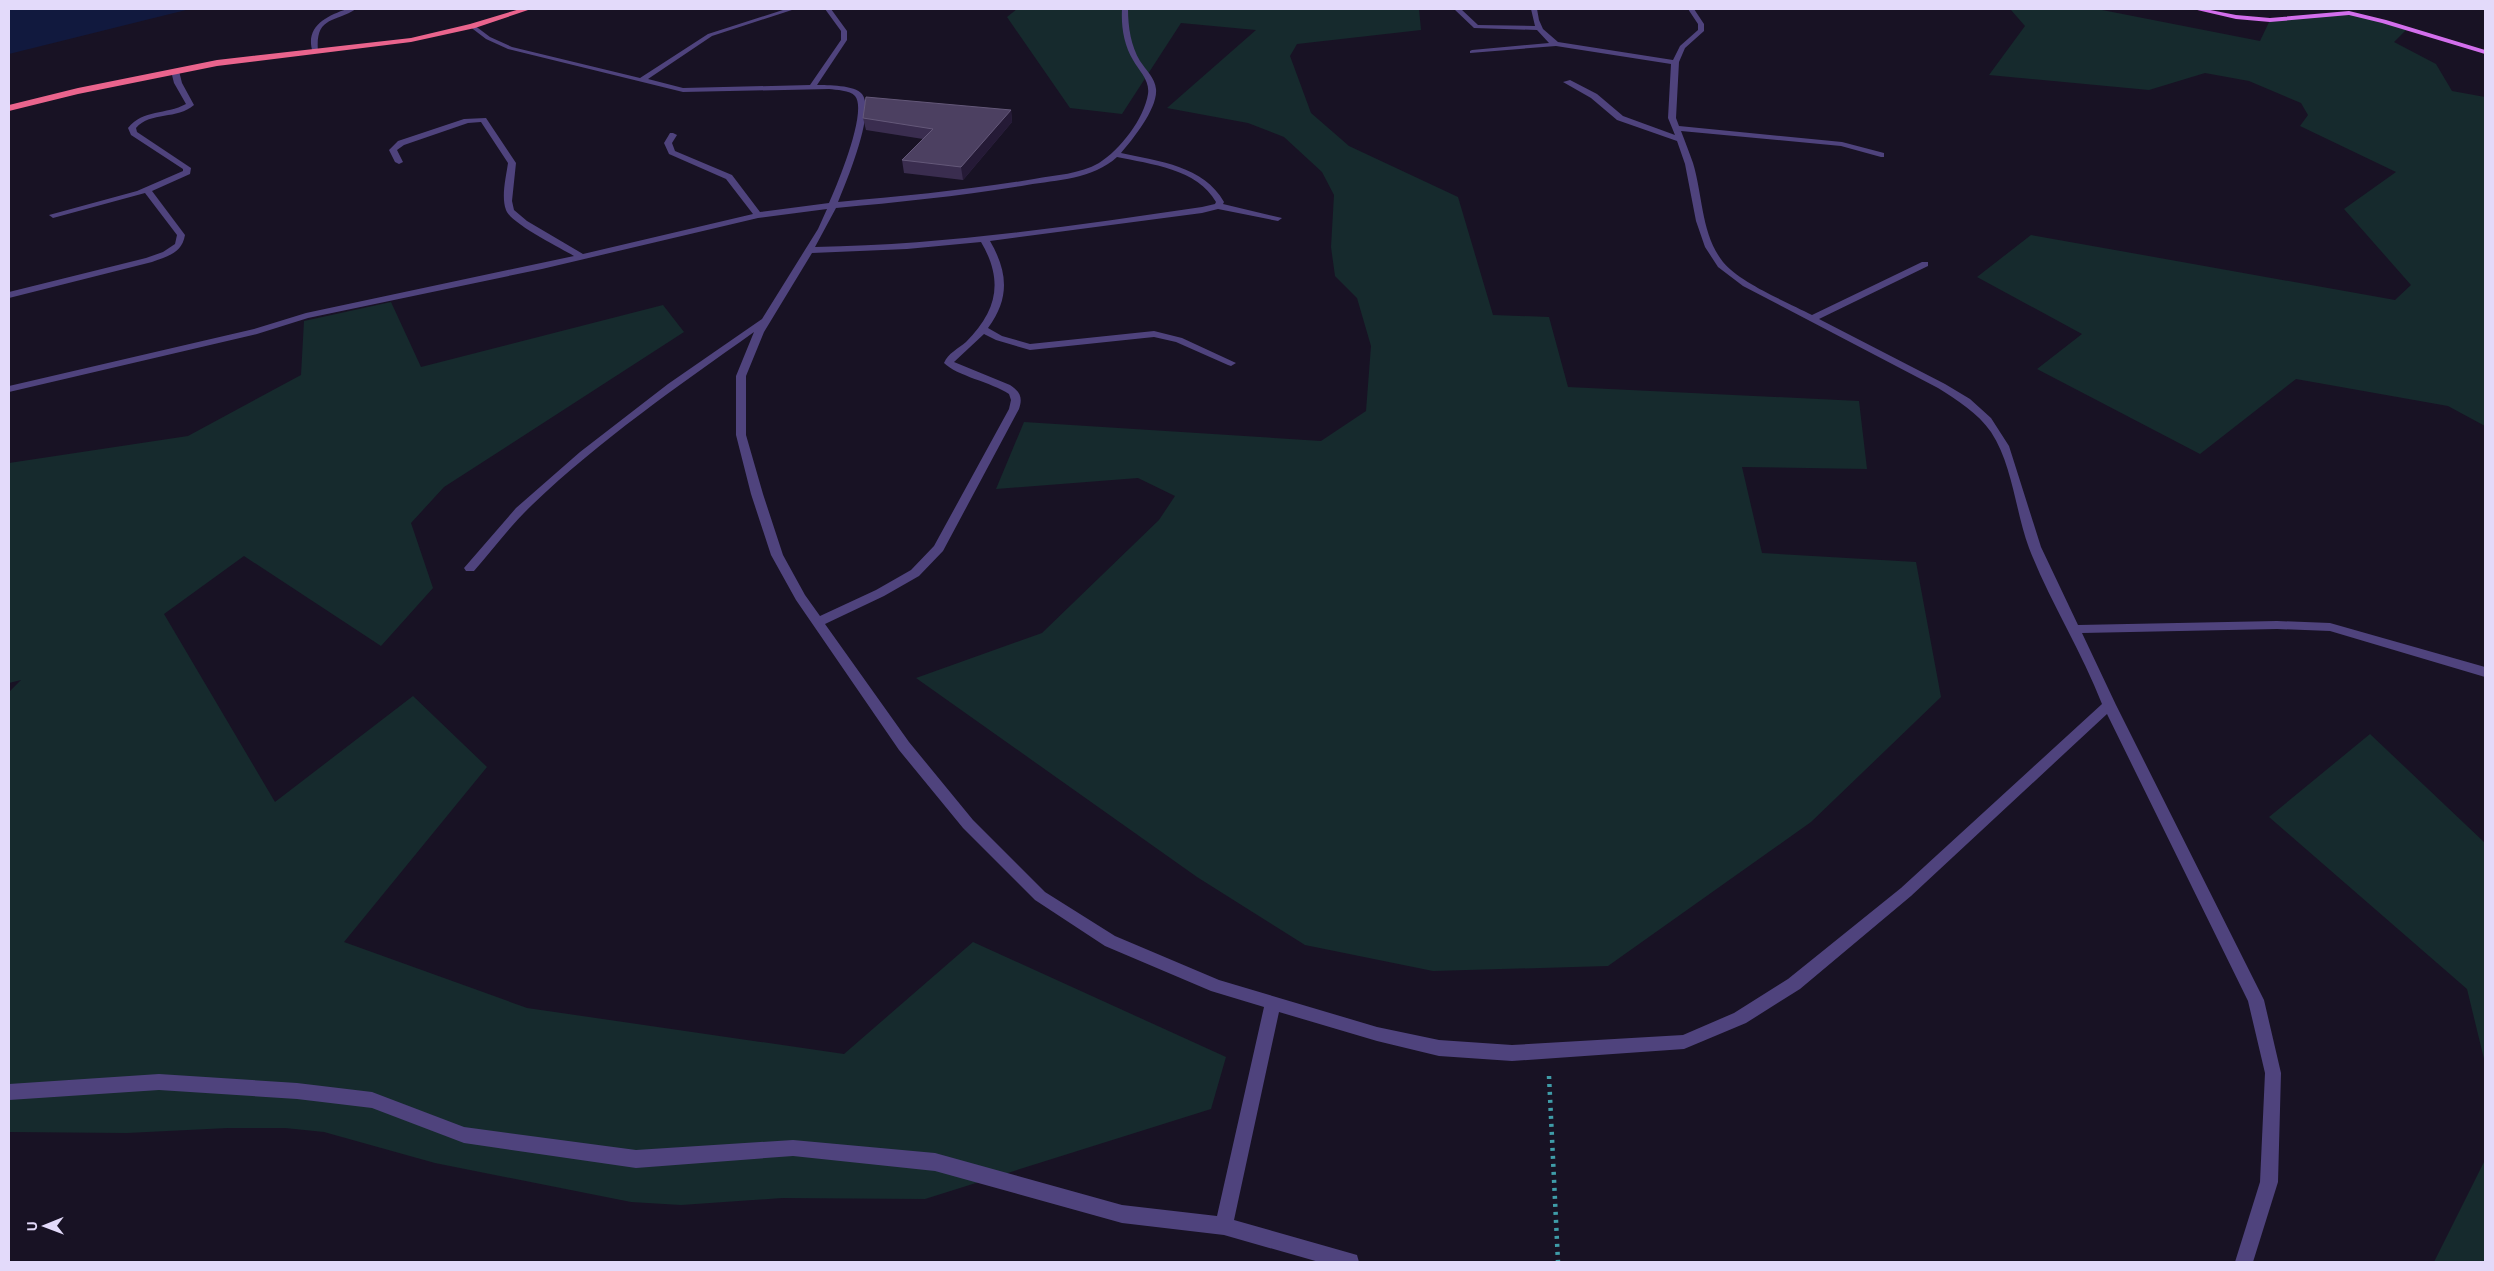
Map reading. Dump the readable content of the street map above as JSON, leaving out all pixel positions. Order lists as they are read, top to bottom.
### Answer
{
  "north": "left"
}
